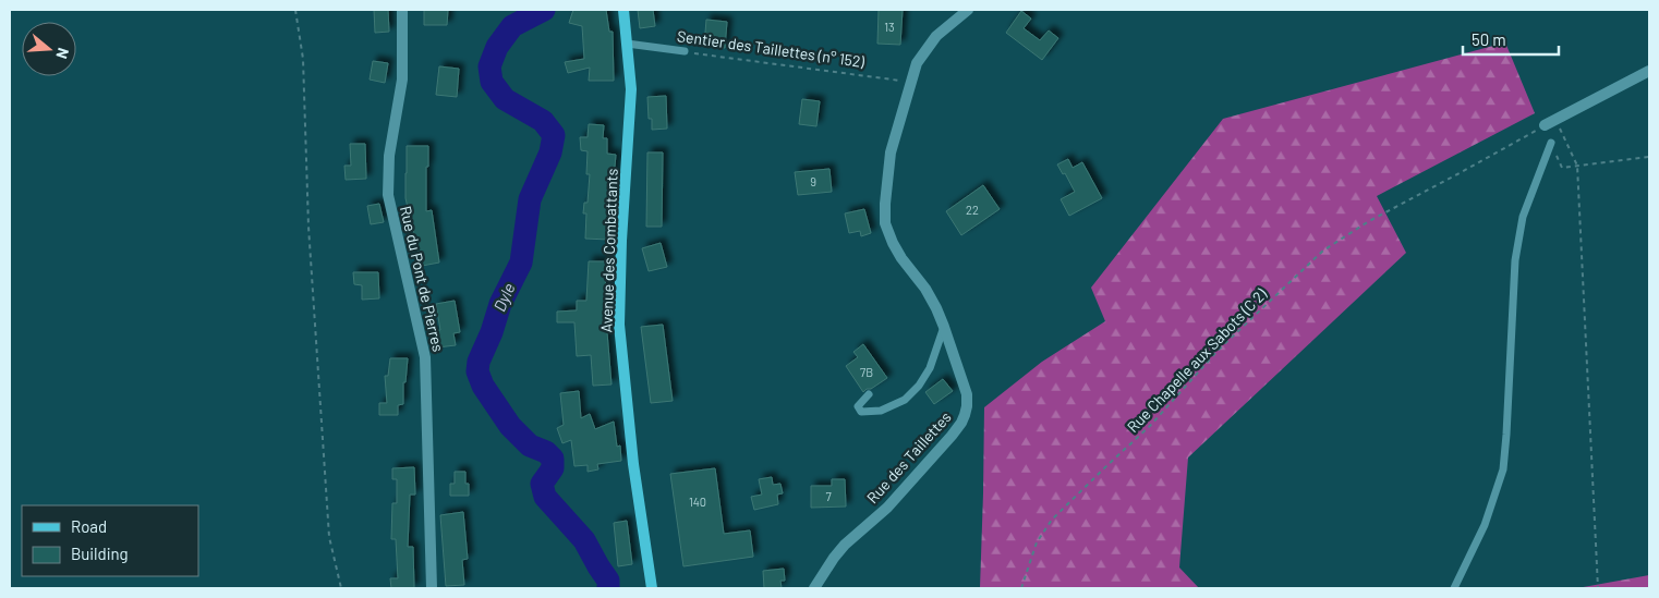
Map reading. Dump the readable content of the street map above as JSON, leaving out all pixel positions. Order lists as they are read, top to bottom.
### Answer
{
  "streets": {
    "main road": ["Avenue des Combattants"],
    "street": ["Rue du Pont de Pierres", "Rue des Taillettes"],
    "lane": ["Sentier des Taillettes (n° 152)"],
    "path": ["Rue Chapelle aux Sabots (C 2)"]
  },
  "crossings": [
    ["Sentier des Taillettes (n° 152)", "Avenue des Combattants"],
    ["Sentier des Taillettes (n° 152)", "Rue des Taillettes"]
  ],
  "water": ["Dyle"],
  "house_numbers": [
    "13",
    "9",
    "22",
    "7B",
    "7",
    "140"
  ],
  "legend": ["Road", "Building"],
  "scale_bar": "50 m",
  "north": "right"
}
